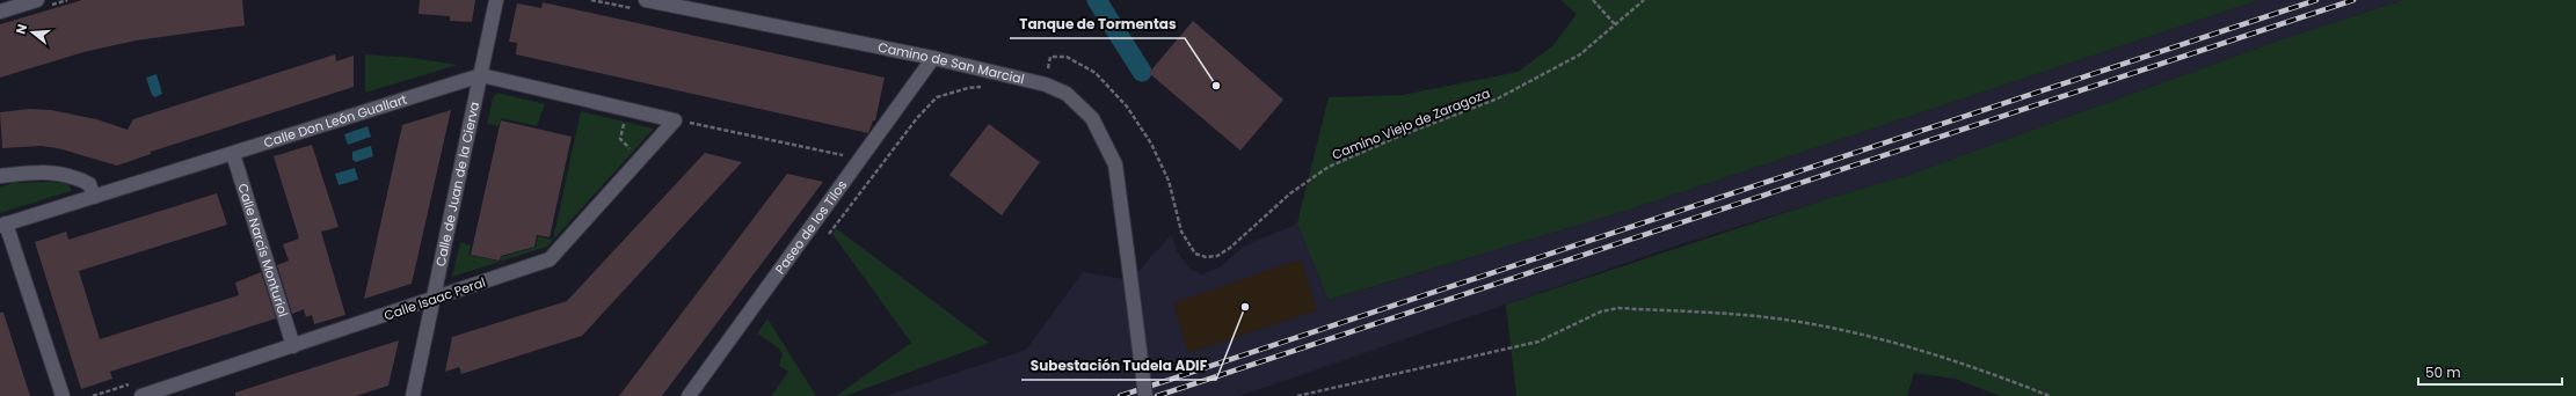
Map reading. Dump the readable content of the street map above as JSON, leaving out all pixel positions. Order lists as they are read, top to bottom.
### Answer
{
  "streets": {
    "street": [
      "Camino de San Marcial",
      "Calle Don León Guallart",
      "Calle de Juan de la Cierva",
      "Paseo de los Tilos",
      "Calle Narcís Monturiol",
      "Calle Isaac Peral"
    ],
    "path": ["Camino Viejo de Zaragoza"]
  },
  "crossings": [
    ["Camino de San Marcial", "Camino Viejo de Zaragoza"],
    ["Camino de San Marcial", "Paseo de los Tilos"],
    ["Calle Don León Guallart", "Calle de Juan de la Cierva"],
    ["Calle Don León Guallart", "Calle Narcís Monturiol"],
    ["Calle de Juan de la Cierva", "Calle Isaac Peral"],
    ["Calle Narcís Monturiol", "Calle Isaac Peral"]
  ],
  "places": ["Tanque de Tormentas", "Subestación Tudela ADIF"],
  "scale_bar": "50 m",
  "north": "left"
}
